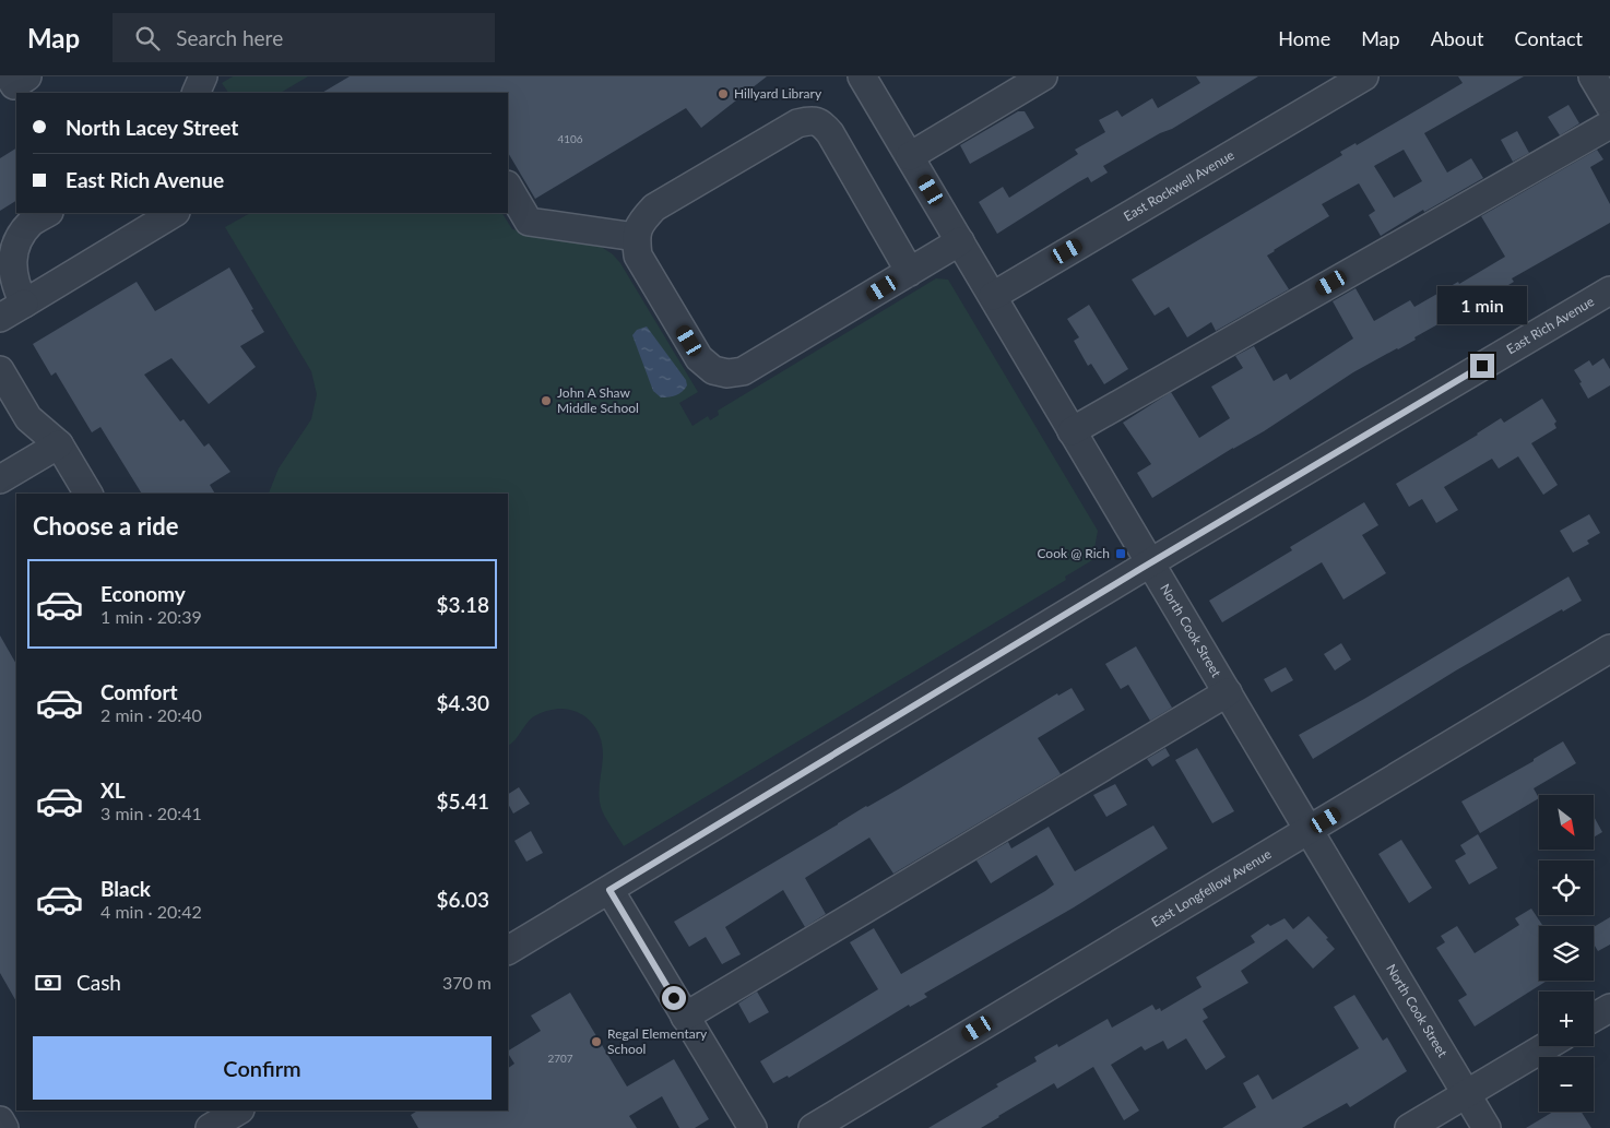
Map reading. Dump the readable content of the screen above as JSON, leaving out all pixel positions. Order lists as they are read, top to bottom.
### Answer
{
  "streets": {
    "street": [
      "East Rockwell Avenue",
      "East Rich Avenue",
      "North Cook Street",
      "East Longfellow Avenue"
    ]
  },
  "crossings": [
    ["East Rockwell Avenue", "North Cook Street"],
    ["East Rich Avenue", "North Cook Street"],
    ["North Cook Street", "East Longfellow Avenue"]
  ],
  "places": {
    "other": ["Hillyard Library", "John A Shaw Middle School", "Regal Elementary School"],
    "transit": ["Cook @ Rich"]
  },
  "house_numbers": ["4106", "2707"],
  "north": "bottom right",
  "page": {
    "header": "Map",
    "search": "Search here",
    "nav": [
      "Home",
      "Map",
      "About",
      "Contact"
    ],
    "banner": ["North Lacey Street", "East Rich Avenue"],
    "bubble": "1 min",
    "heading": "Choose a ride",
    "list": [
      {
        "name": "Economy",
        "note": "1 min · 20:39",
        "value": "$3.18"
      },
      {
        "name": "Comfort",
        "note": "2 min · 20:40",
        "value": "$4.30"
      },
      {
        "name": "XL",
        "note": "3 min · 20:41",
        "value": "$5.41"
      },
      {
        "name": "Black",
        "note": "4 min · 20:42",
        "value": "$6.03"
      }
    ],
    "map_buttons": ["+", "−"],
    "pay": ["Cash", "370 m"],
    "buttons": "Confirm"
  }
}
